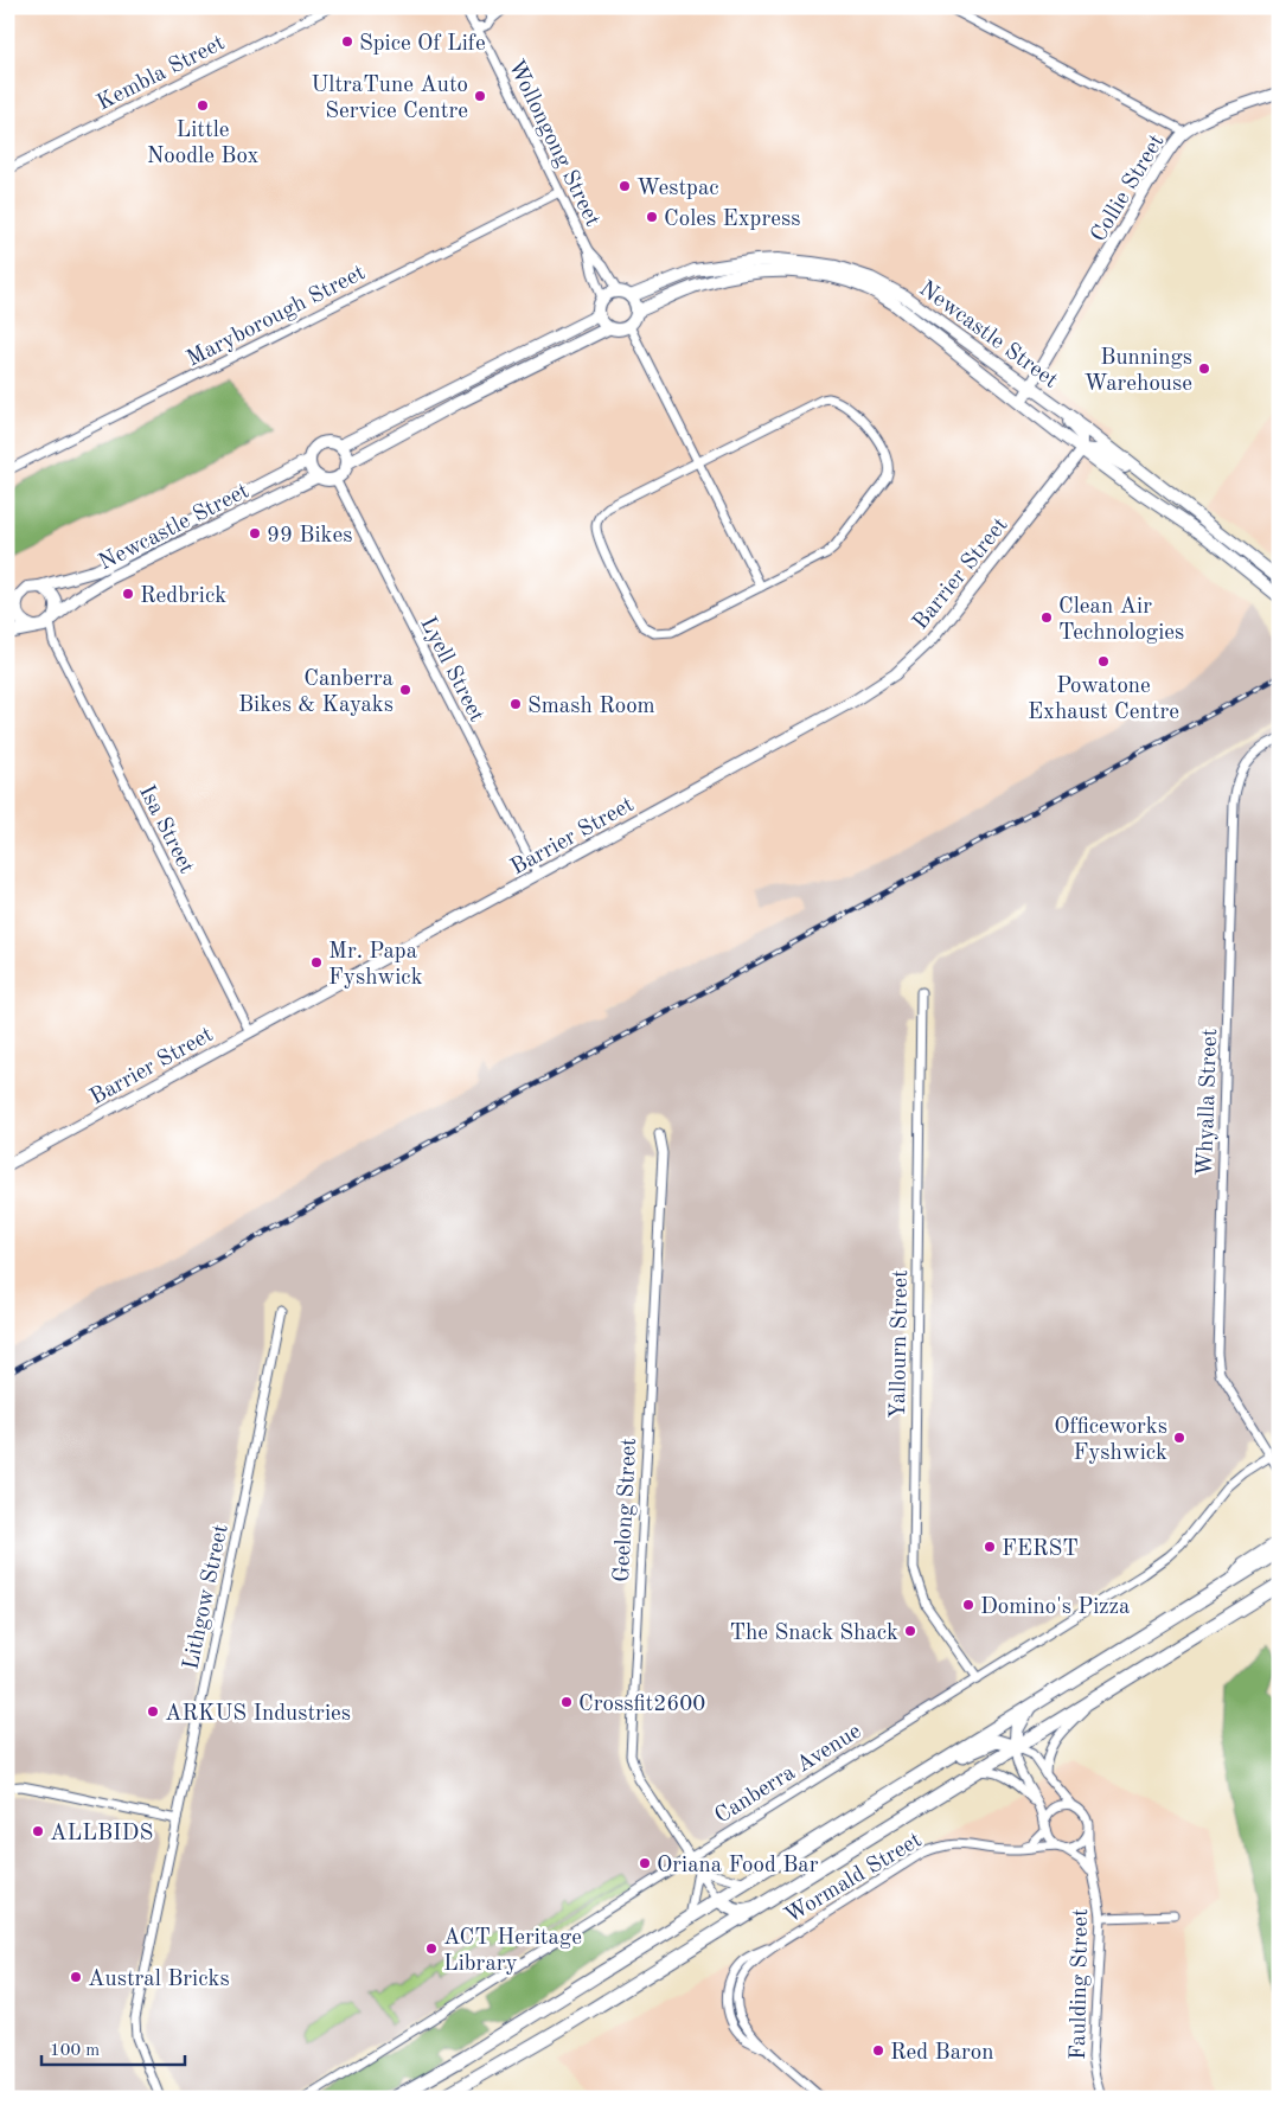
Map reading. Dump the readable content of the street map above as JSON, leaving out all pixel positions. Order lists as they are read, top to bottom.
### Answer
{
  "streets": {
    "main road": ["Newcastle Street"],
    "street": [
      "Kembla Street",
      "Wollongong Street",
      "Collie Street",
      "Maryborough Street",
      "Barrier Street",
      "Lyell Street",
      "Isa Street",
      "Whyalla Street",
      "Yallourn Street",
      "Geelong Street",
      "Lithgow Street",
      "Canberra Avenue",
      "Wormald Street",
      "Faulding Street"
    ]
  },
  "crossings": [
    ["Wollongong Street", "Maryborough Street"],
    ["Wollongong Street", "Newcastle Street"],
    ["Collie Street", "Newcastle Street"],
    ["Newcastle Street", "Barrier Street"],
    ["Newcastle Street", "Lyell Street"],
    ["Newcastle Street", "Isa Street"],
    ["Barrier Street", "Lyell Street"],
    ["Barrier Street", "Isa Street"],
    ["Whyalla Street", "Canberra Avenue"],
    ["Yallourn Street", "Canberra Avenue"],
    ["Geelong Street", "Canberra Avenue"],
    ["Wormald Street", "Faulding Street"]
  ],
  "places": [
    "Spice Of Life",
    "UltraTune Auto Service Centre",
    "Little Noodle Box",
    "Westpac",
    "Coles Express",
    "Bunnings Warehouse",
    "99 Bikes",
    "Redbrick",
    "Clean Air Technologies",
    "Powatone Exhaust Centre",
    "Canberra Bikes & Kayaks",
    "Smash Room",
    "Mr. Papa Fyshwick",
    "Officeworks Fyshwick",
    "FERST",
    "Domino's Pizza",
    "The Snack Shack",
    "Crossfit2600",
    "ARKUS Industries",
    "ALLBIDS",
    "Oriana Food Bar",
    "ACT Heritage Library",
    "Austral Bricks",
    "Red Baron"
  ],
  "scale_bar": "100 m"
}
